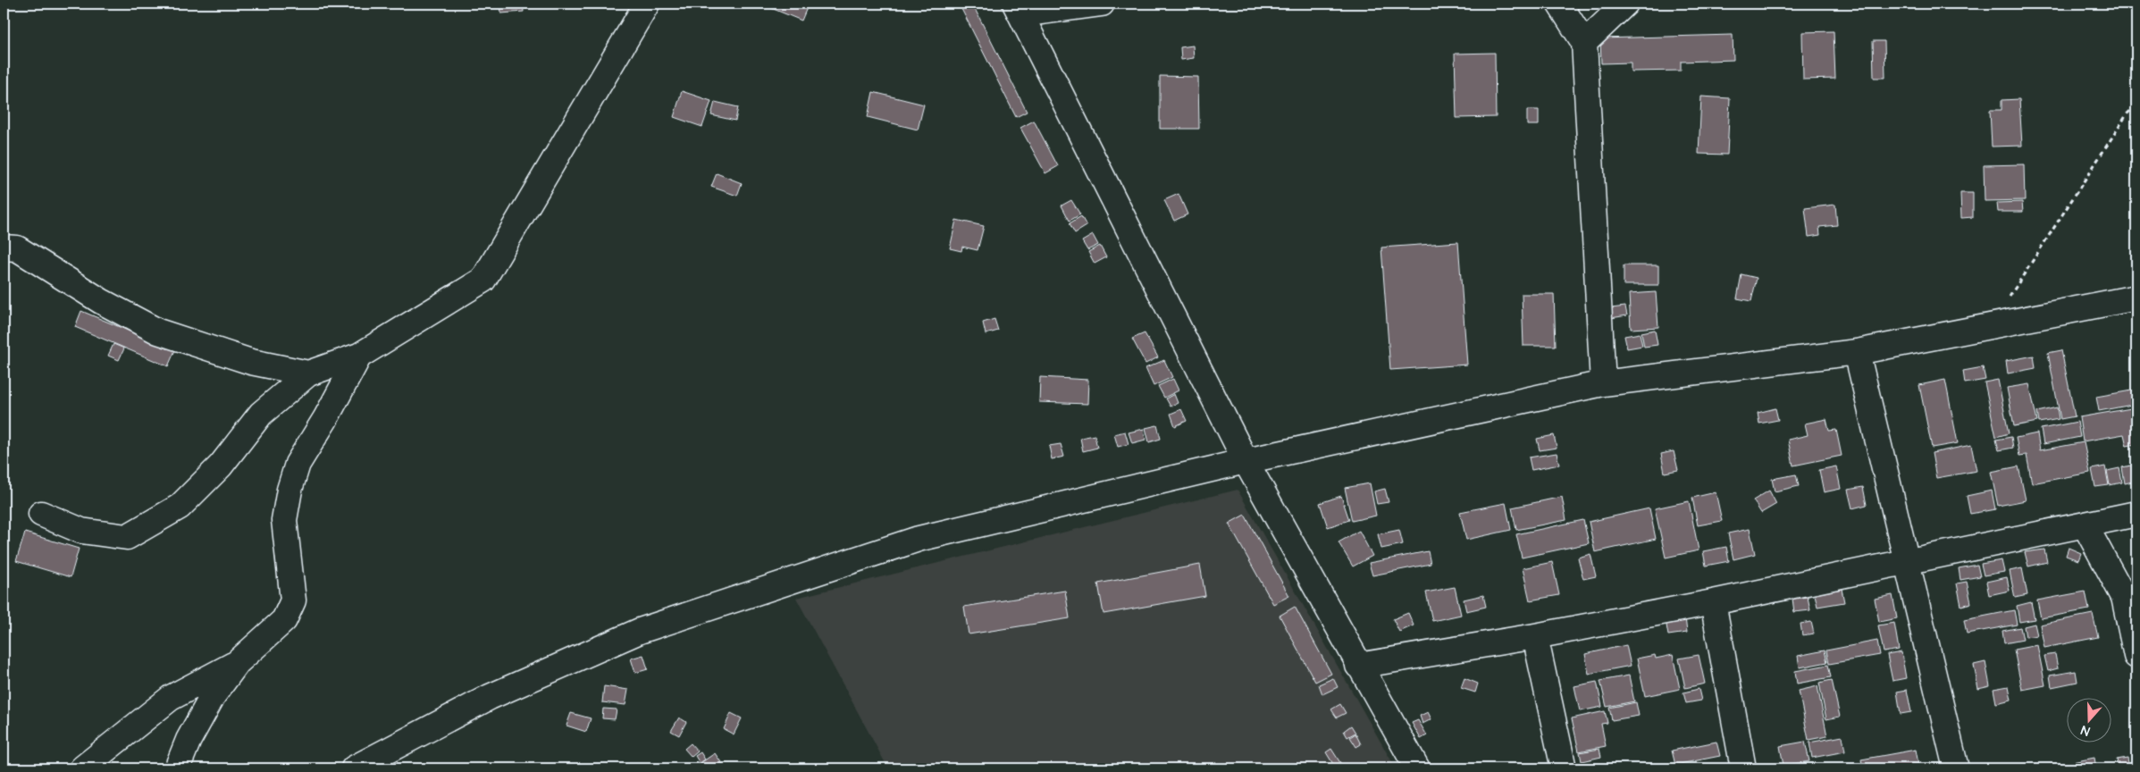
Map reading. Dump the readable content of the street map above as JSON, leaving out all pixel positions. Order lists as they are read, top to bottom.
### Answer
{
  "north": "bottom"
}
